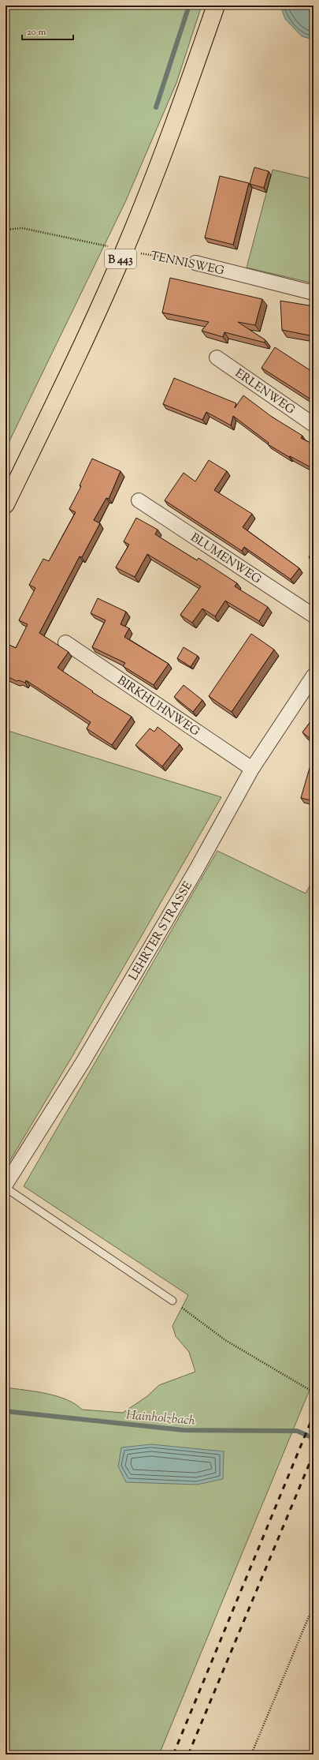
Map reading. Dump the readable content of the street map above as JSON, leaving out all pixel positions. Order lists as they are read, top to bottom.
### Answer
{
  "streets": {
    "main road": ["B 443"],
    "street": [
      "TENNISWEG",
      "ERLENWEG",
      "BLUMENWEG",
      "BIRKHUHNWEG",
      "LEHRTER STRASSE"
    ]
  },
  "crossings": [
    ["B 443", "TENNISWEG"],
    ["BIRKHUHNWEG", "LEHRTER STRASSE"]
  ],
  "water": ["Hainholzbach"],
  "scale_bar": "20 m"
}
